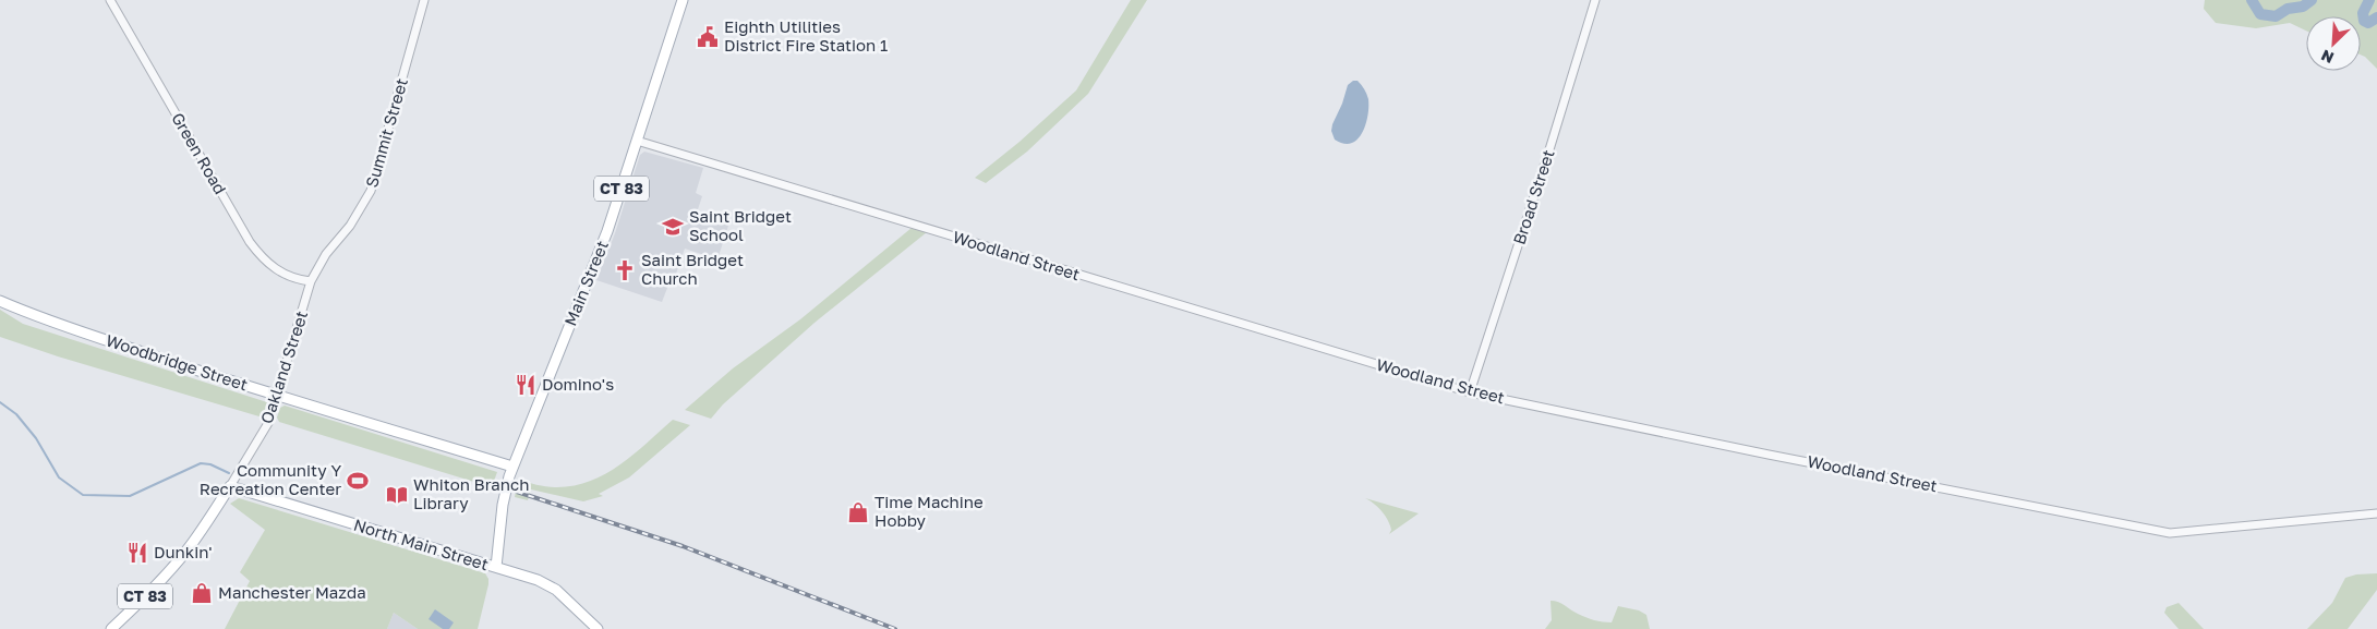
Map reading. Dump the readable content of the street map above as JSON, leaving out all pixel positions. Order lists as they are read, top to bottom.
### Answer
{
  "streets": {
    "main road": [
      "CT 83",
      "Main Street",
      "Woodbridge Street",
      "Oakland Street",
      "North Main Street"
    ],
    "street": [
      "Summit Street",
      "Green Road",
      "Broad Street",
      "Woodland Street"
    ]
  },
  "crossings": [
    ["Summit Street", "Oakland Street"],
    ["Green Road", "Oakland Street"],
    ["Broad Street", "Woodland Street"],
    ["Woodland Street", "Main Street"],
    ["Main Street", "Woodbridge Street"],
    ["Main Street", "North Main Street"],
    ["Woodbridge Street", "Oakland Street"],
    ["Oakland Street", "North Main Street"]
  ],
  "places": {
    "public building": ["Eighth Utilities District Fire Station 1"],
    "school or university": ["Saint Bridget School"],
    "church": ["Saint Bridget Church"],
    "restaurant": ["Domino's", "Dunkin'"],
    "sports": ["Community Y Recreation Center"],
    "library": ["Whiton Branch Library"],
    "shop": ["Time Machine Hobby", "Manchester Mazda"]
  },
  "north": "bottom left"
}
